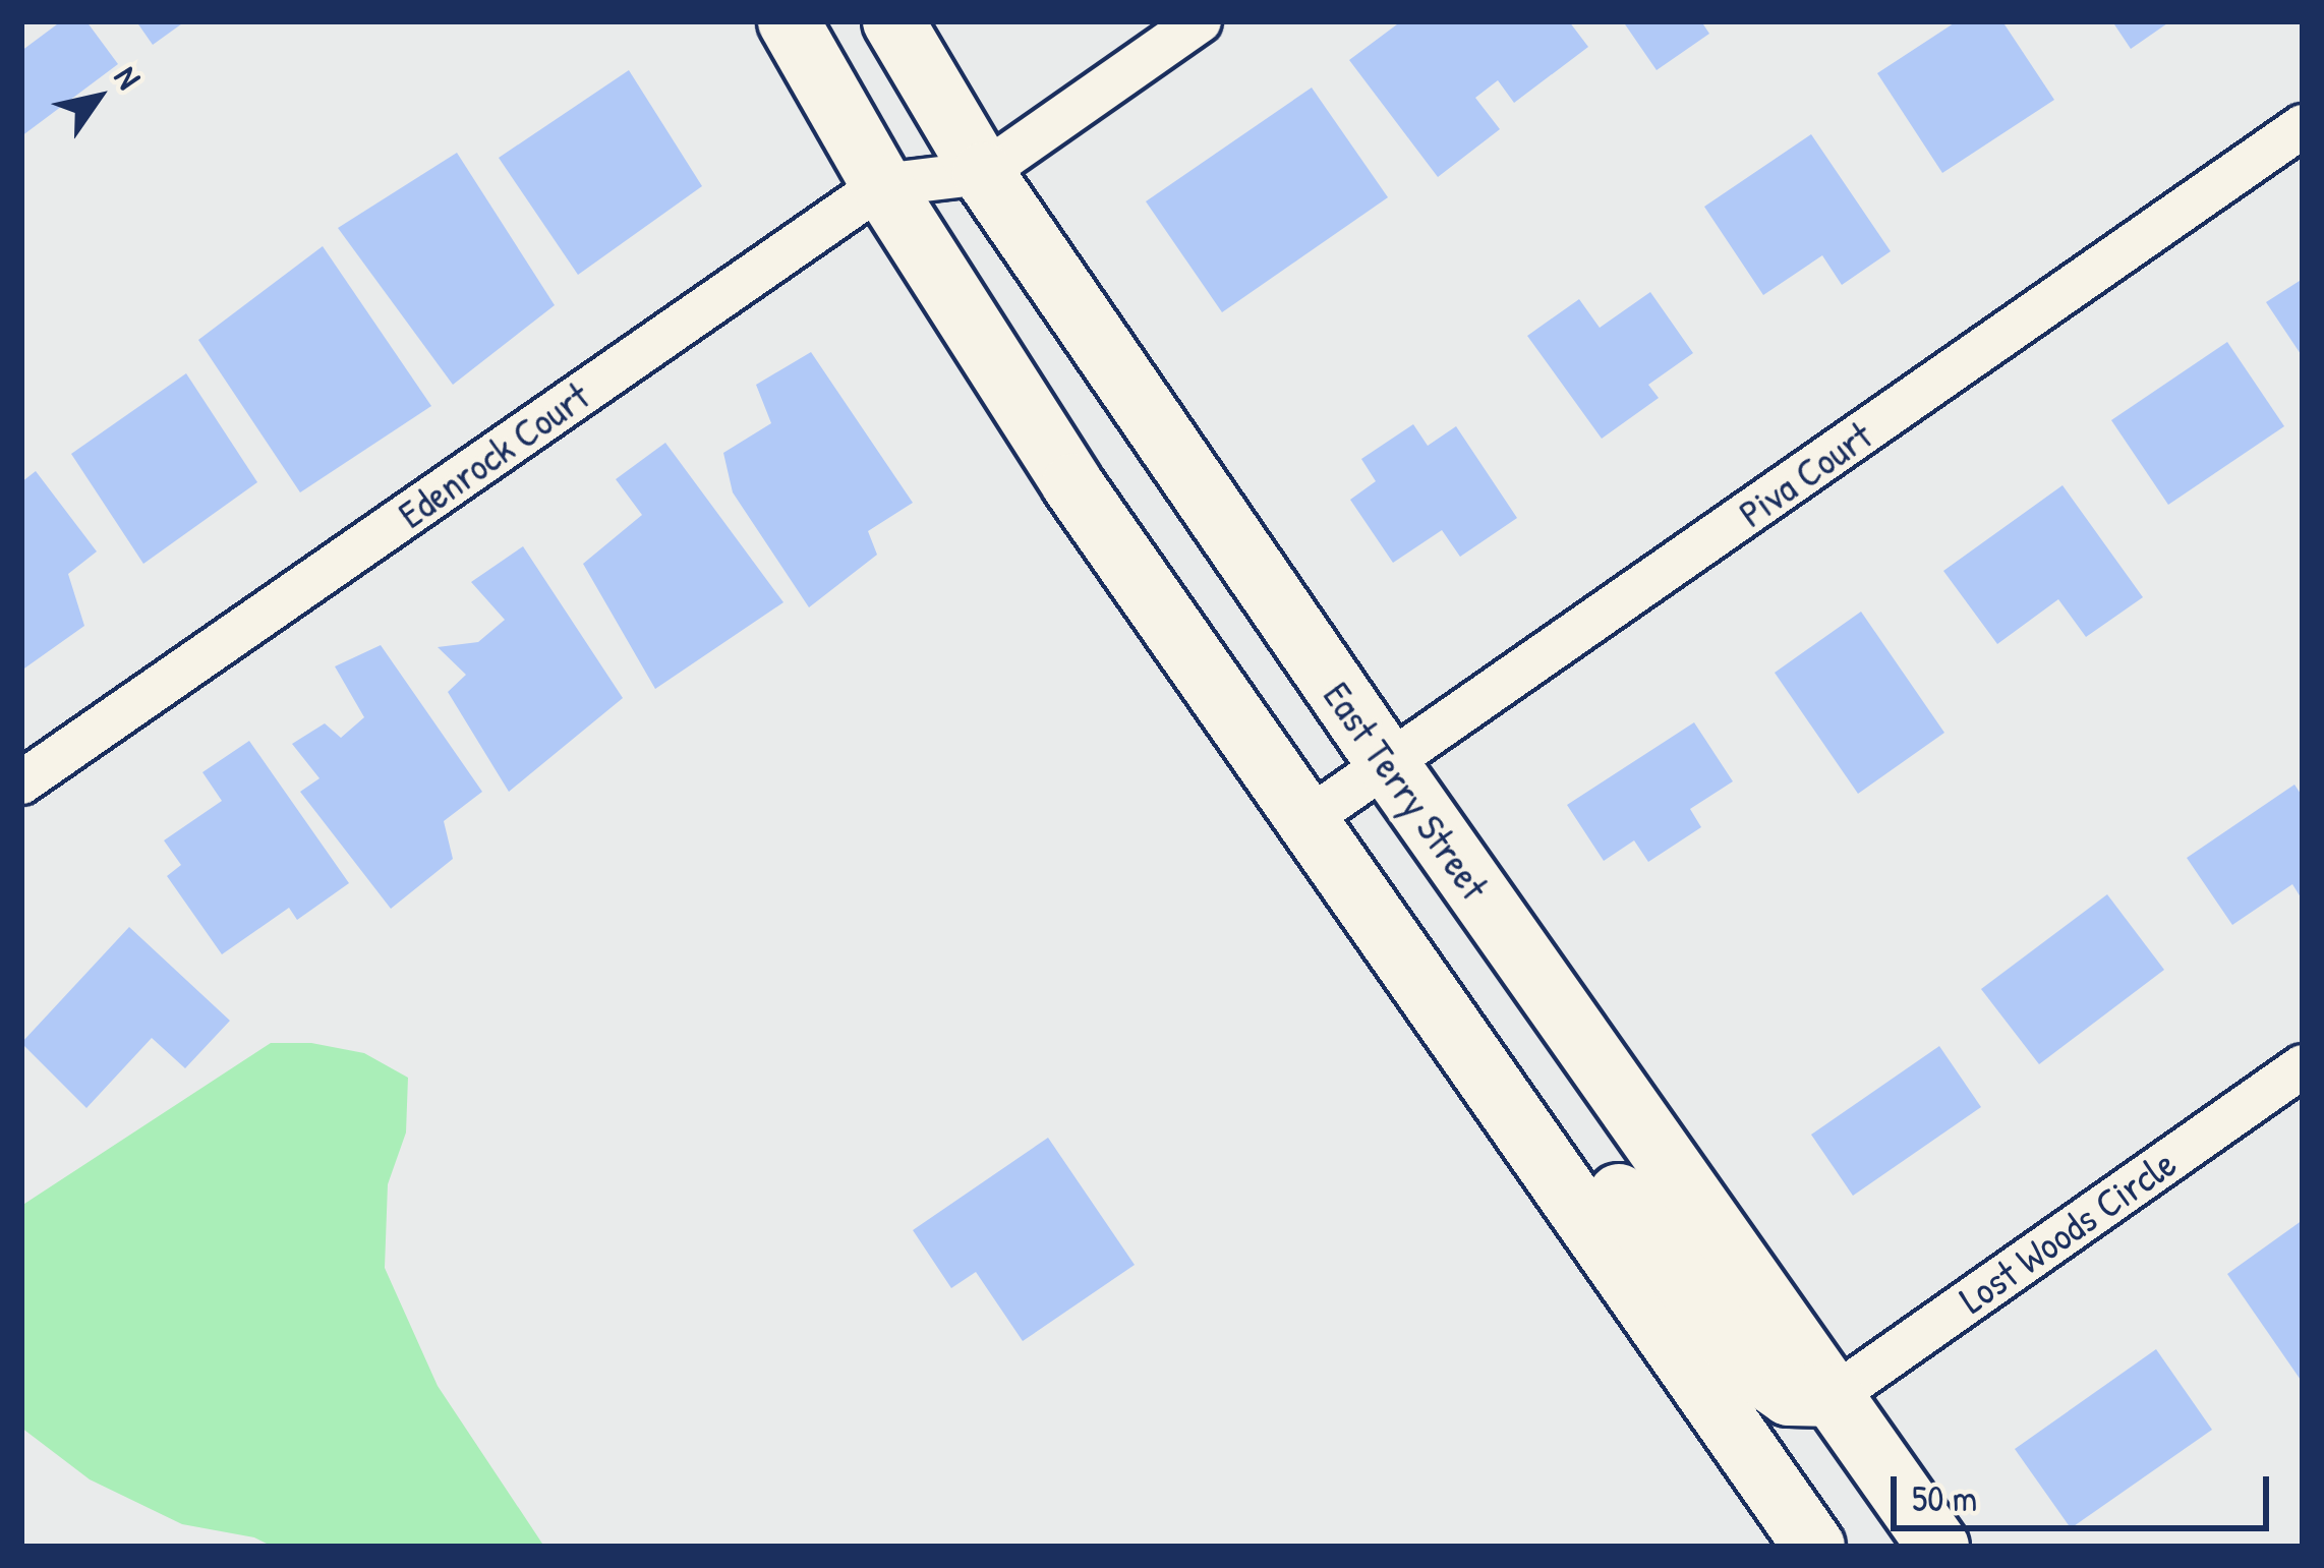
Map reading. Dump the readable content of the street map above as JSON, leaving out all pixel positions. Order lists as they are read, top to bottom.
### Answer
{
  "streets": {
    "street": [
      "Edenrock Court",
      "Piva Court",
      "East Terry Street",
      "Lost Woods Circle"
    ]
  },
  "crossings": [
    ["Edenrock Court", "East Terry Street"],
    ["Piva Court", "East Terry Street"],
    ["East Terry Street", "Lost Woods Circle"]
  ],
  "scale_bar": "50 m",
  "north": "top right"
}
